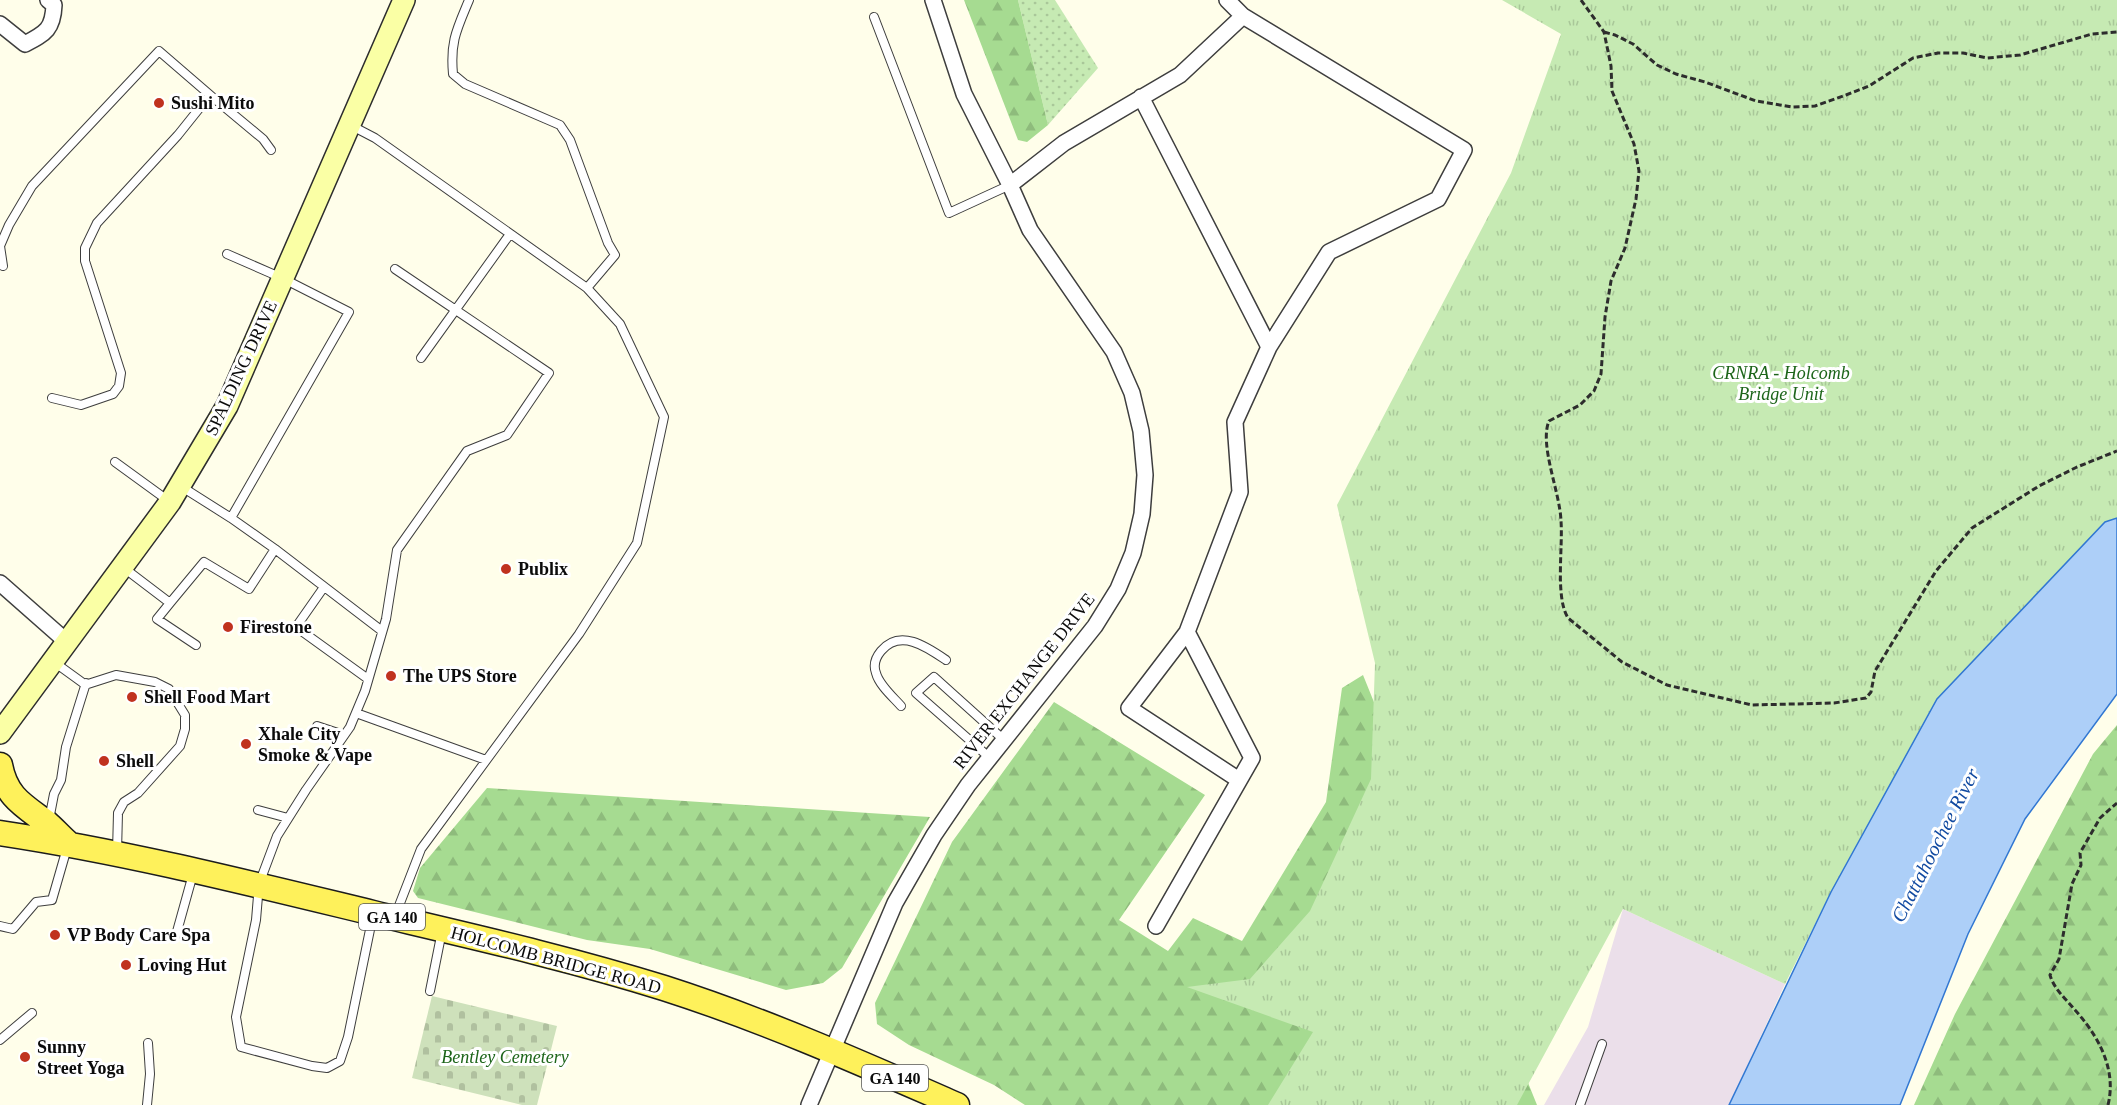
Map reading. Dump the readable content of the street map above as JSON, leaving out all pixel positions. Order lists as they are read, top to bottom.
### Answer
{
  "streets": {
    "main road": ["SPALDING DRIVE", "GA 140", "HOLCOMB BRIDGE ROAD"],
    "street": ["RIVER EXCHANGE DRIVE"]
  },
  "crossings": [
    ["RIVER EXCHANGE DRIVE", "HOLCOMB BRIDGE ROAD"]
  ],
  "water": ["Chattahoochee River"],
  "parks": ["CRNRA - Holcomb Bridge Unit", "Bentley Cemetery"],
  "places": [
    "Sushi Mito",
    "Publix",
    "Firestone",
    "The UPS Store",
    "Shell Food Mart",
    "Xhale City Smoke & Vape",
    "Shell",
    "VP Body Care Spa",
    "Loving Hut",
    "Sunny Street Yoga"
  ]
}
